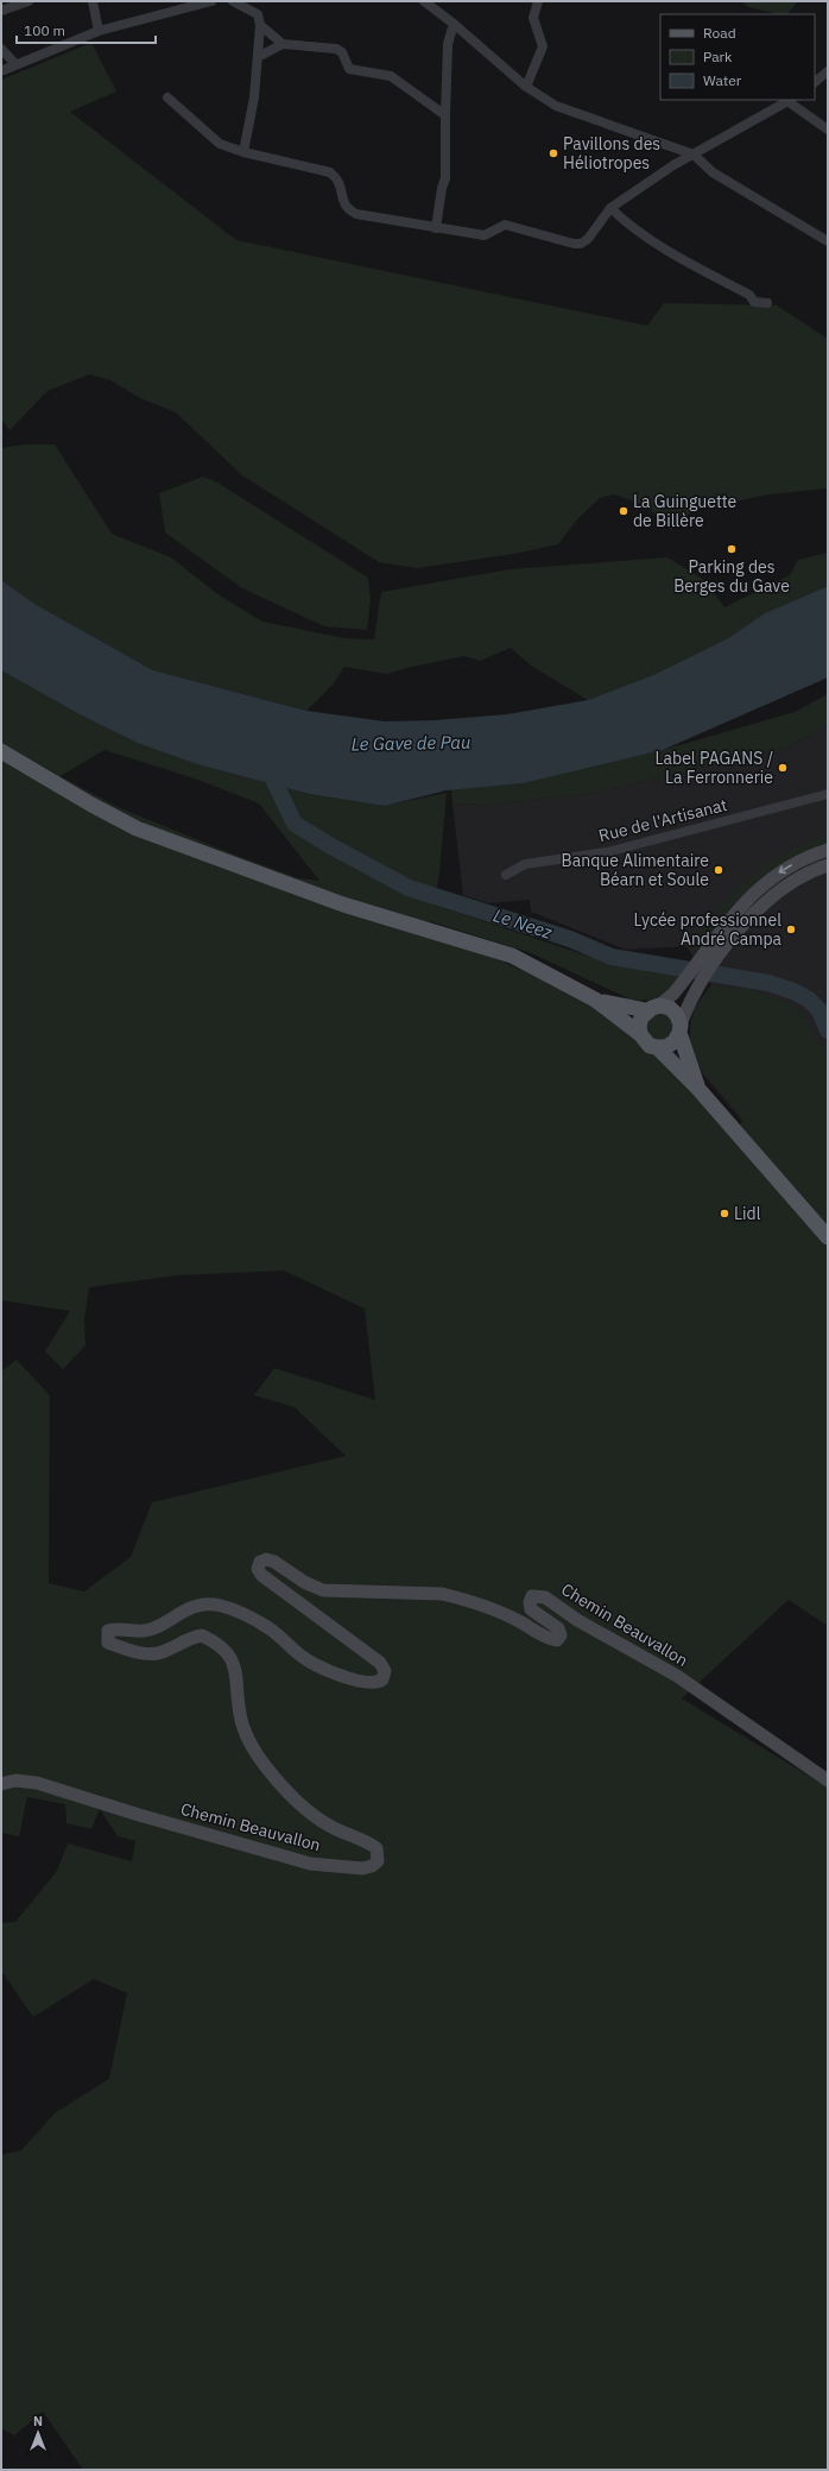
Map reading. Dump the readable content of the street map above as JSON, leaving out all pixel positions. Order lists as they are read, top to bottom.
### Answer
{
  "streets": {
    "street": ["Rue de l'Artisanat", "Chemin Beauvallon"]
  },
  "water": ["Le Gave de Pau", "Le Neez"],
  "places": [
    "Pavillons des Héliotropes",
    "La Guinguette de Billère",
    "Parking des Berges du Gave",
    "Label PAGANS / La Ferronnerie",
    "Banque Alimentaire Béarn et Soule",
    "Lycée professionnel André Campa",
    "Lidl"
  ],
  "legend": ["Road", "Park", "Water"],
  "scale_bar": "100 m",
  "north": "top"
}
